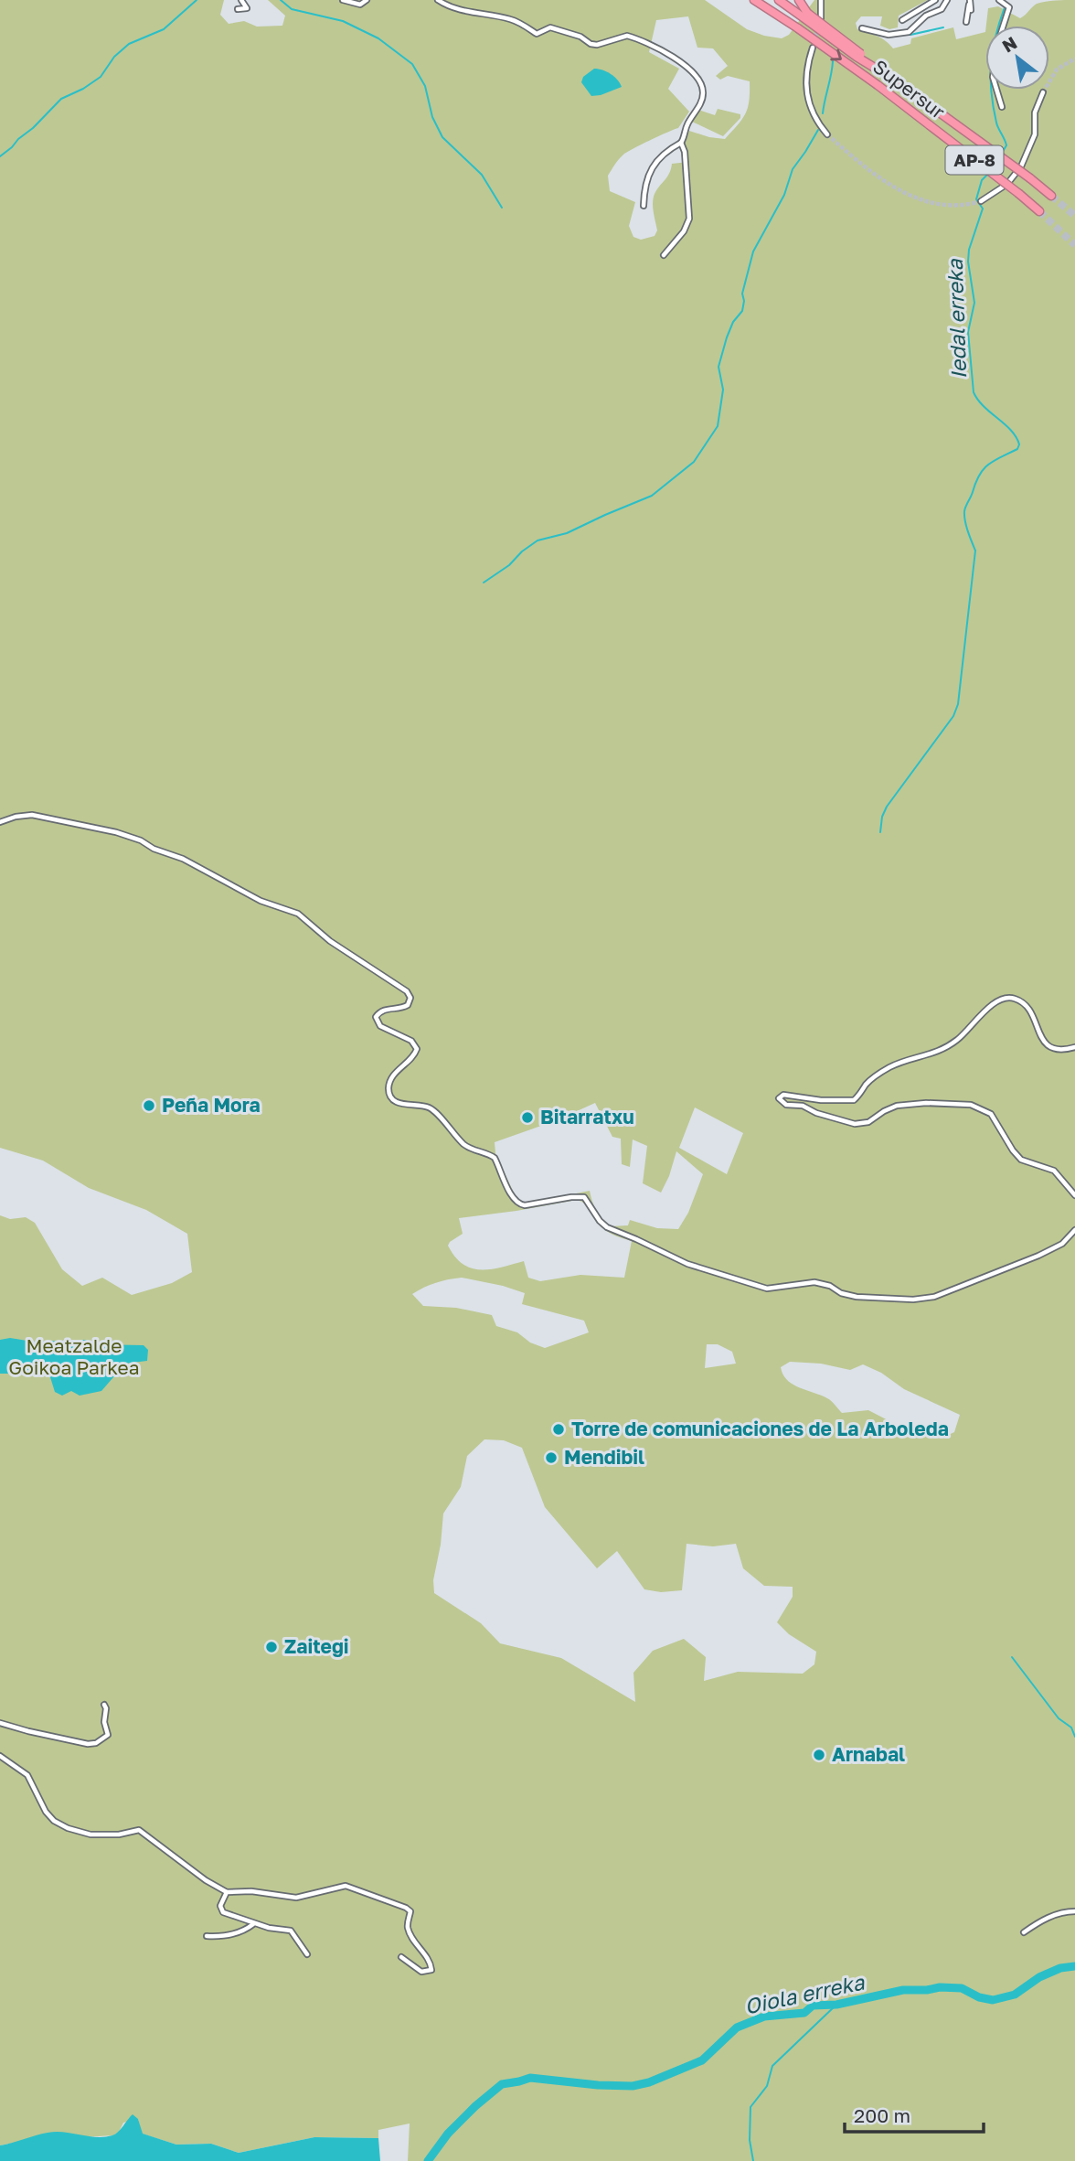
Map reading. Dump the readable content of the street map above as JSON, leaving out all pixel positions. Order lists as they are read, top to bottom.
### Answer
{
  "streets": {
    "highway": ["Supersur", "AP-8"]
  },
  "crossings": [
    ["Supersur", "AP-8"]
  ],
  "water": ["Iedal erreka", "Oiola erreka"],
  "parks": ["Meatzalde Goikoa Parkea"],
  "places": [
    "Peña Mora",
    "Bitarratxu",
    "Torre de comunicaciones de La Arboleda",
    "Mendibil",
    "Zaitegi",
    "Arnabal"
  ],
  "scale_bar": "200 m",
  "north": "top left"
}
